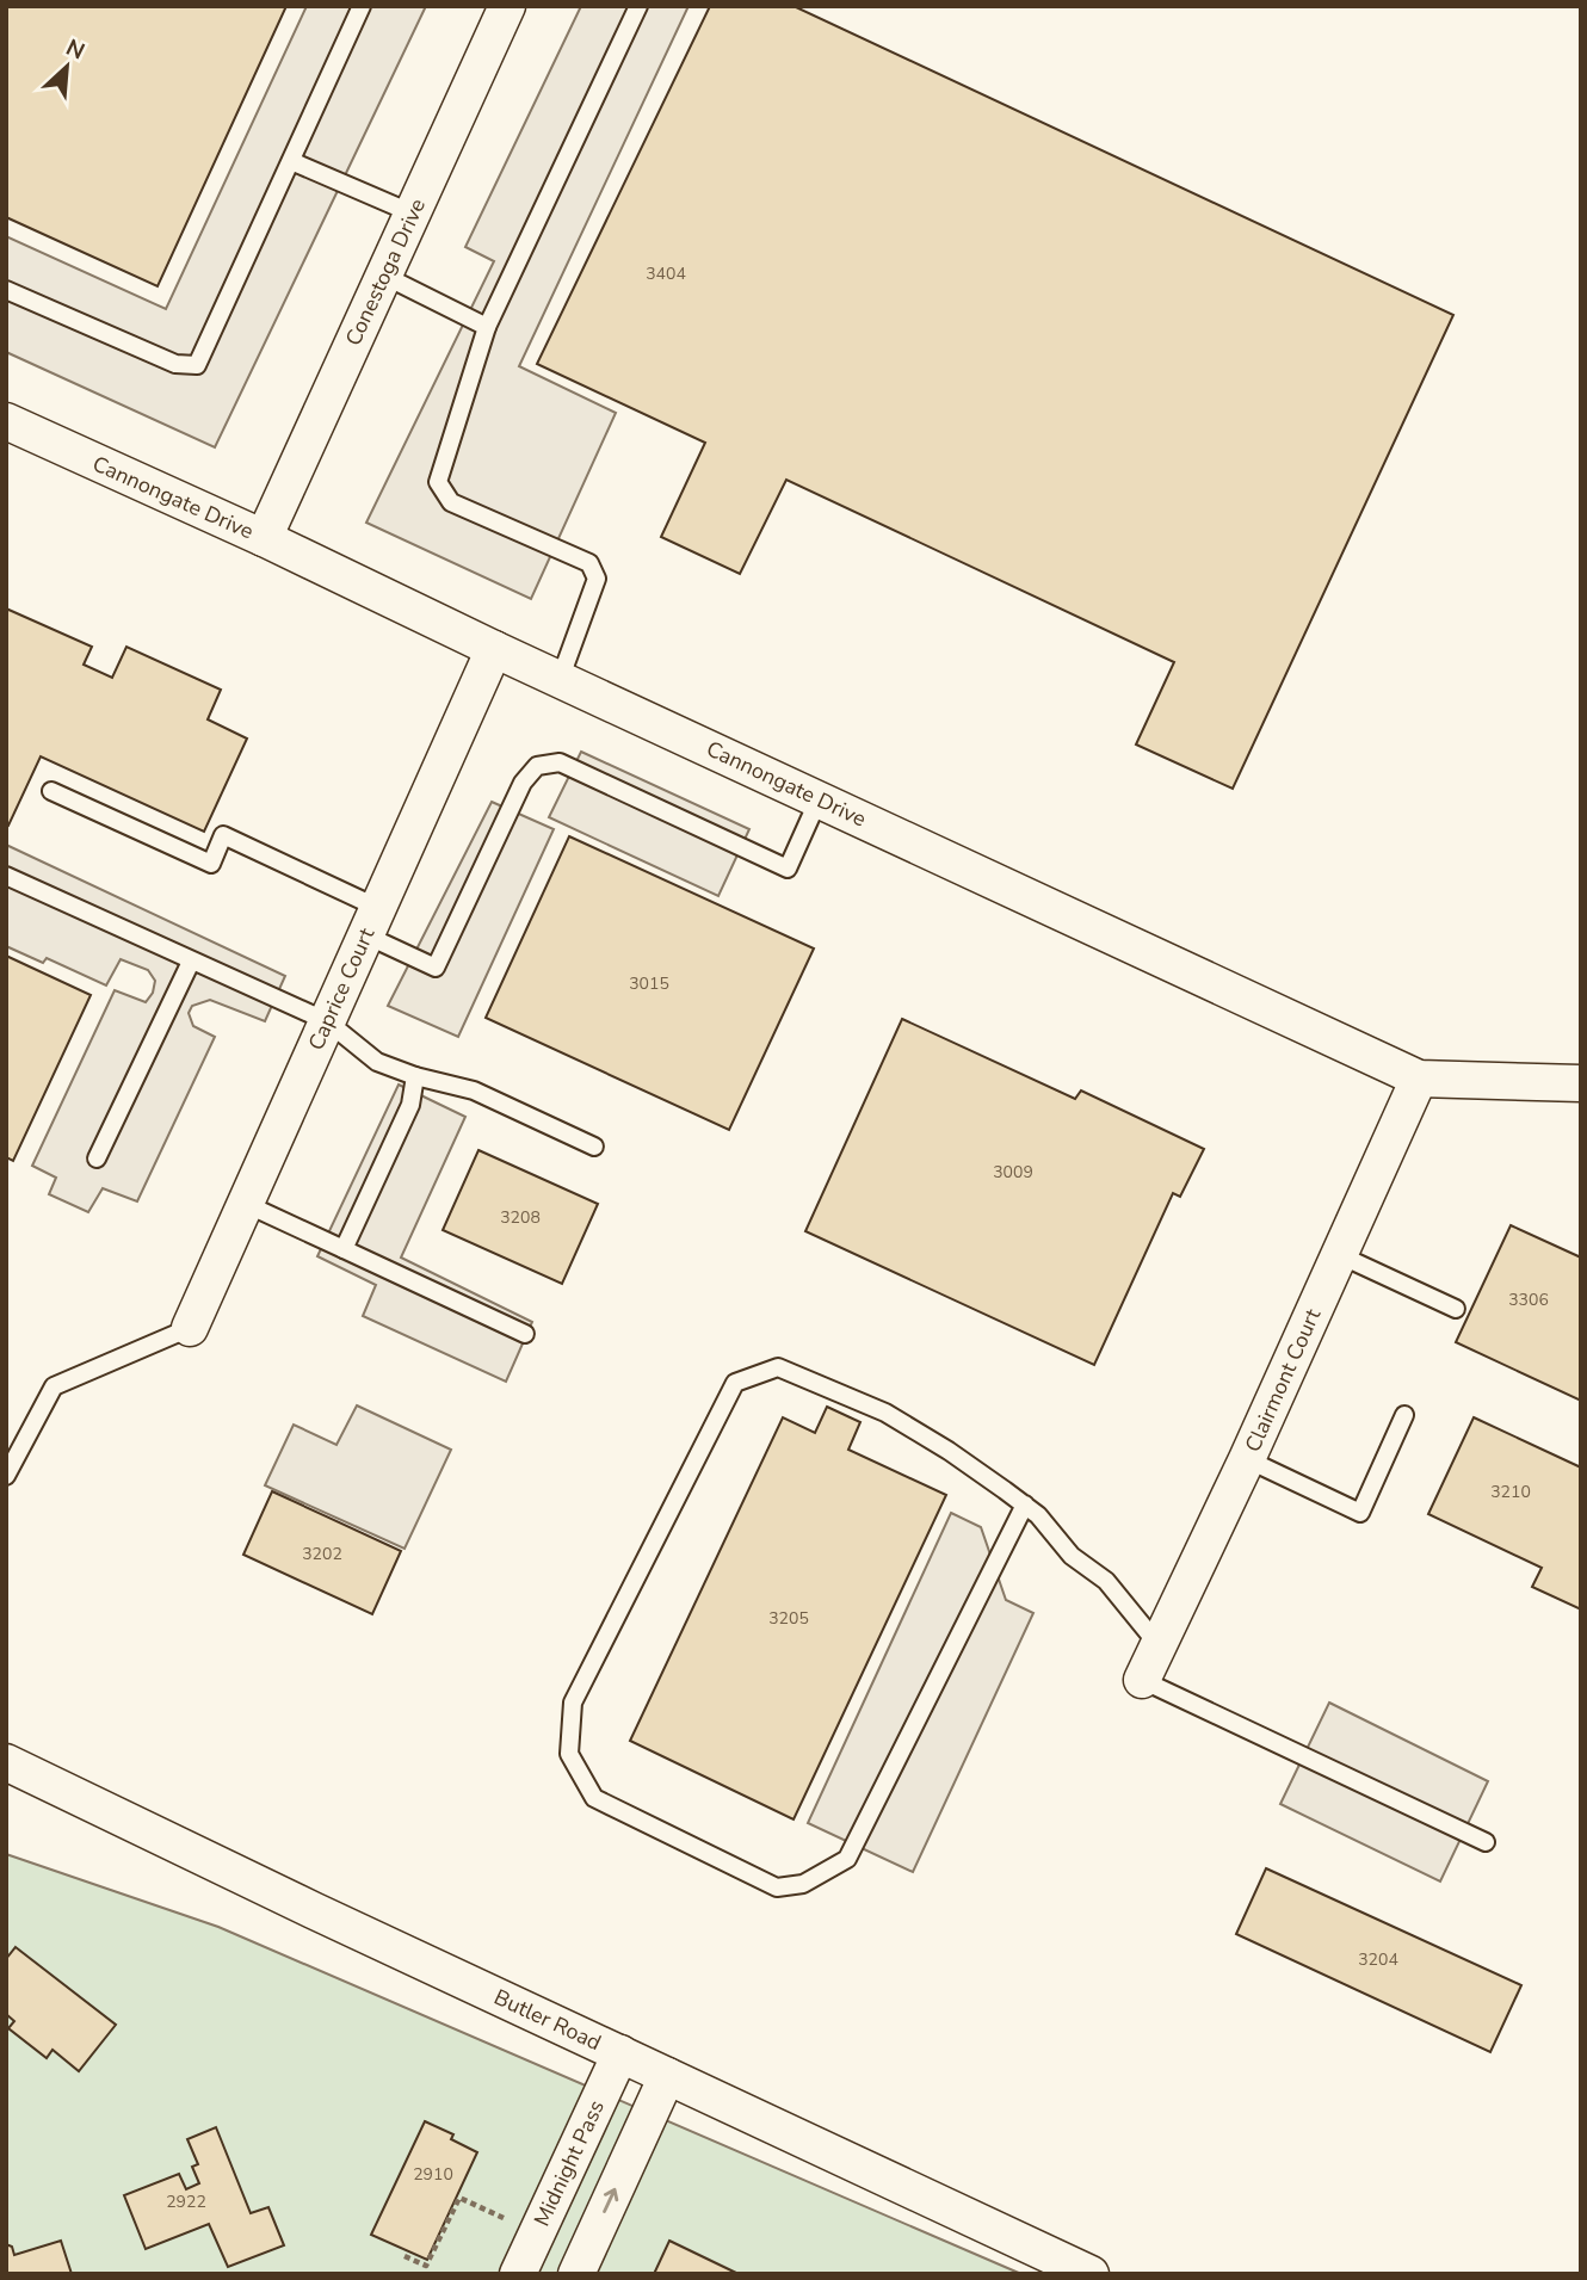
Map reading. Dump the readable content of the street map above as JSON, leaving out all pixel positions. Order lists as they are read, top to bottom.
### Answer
{
  "streets": {
    "street": [
      "Conestoga Drive",
      "Cannongate Drive",
      "Caprice Court",
      "Clairmont Court",
      "Butler Road",
      "Midnight Pass"
    ]
  },
  "crossings": [
    ["Conestoga Drive", "Cannongate Drive"],
    ["Cannongate Drive", "Caprice Court"],
    ["Cannongate Drive", "Clairmont Court"],
    ["Butler Road", "Midnight Pass"]
  ],
  "house_numbers": [
    "3404",
    "3015",
    "3009",
    "3208",
    "3306",
    "3210",
    "3202",
    "3205",
    "3204",
    "2910",
    "2922"
  ],
  "north": "top right"
}
